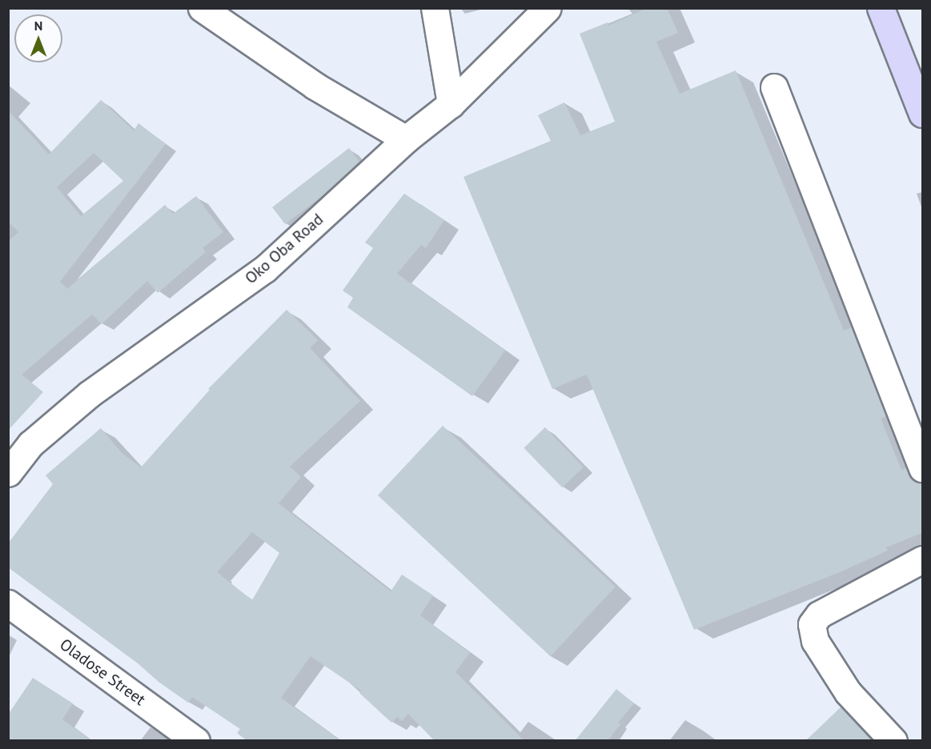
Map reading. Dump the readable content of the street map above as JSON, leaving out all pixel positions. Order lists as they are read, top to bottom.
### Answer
{
  "streets": {
    "street": ["Oko Oba Road", "Oladose Street"]
  },
  "north": "top"
}
